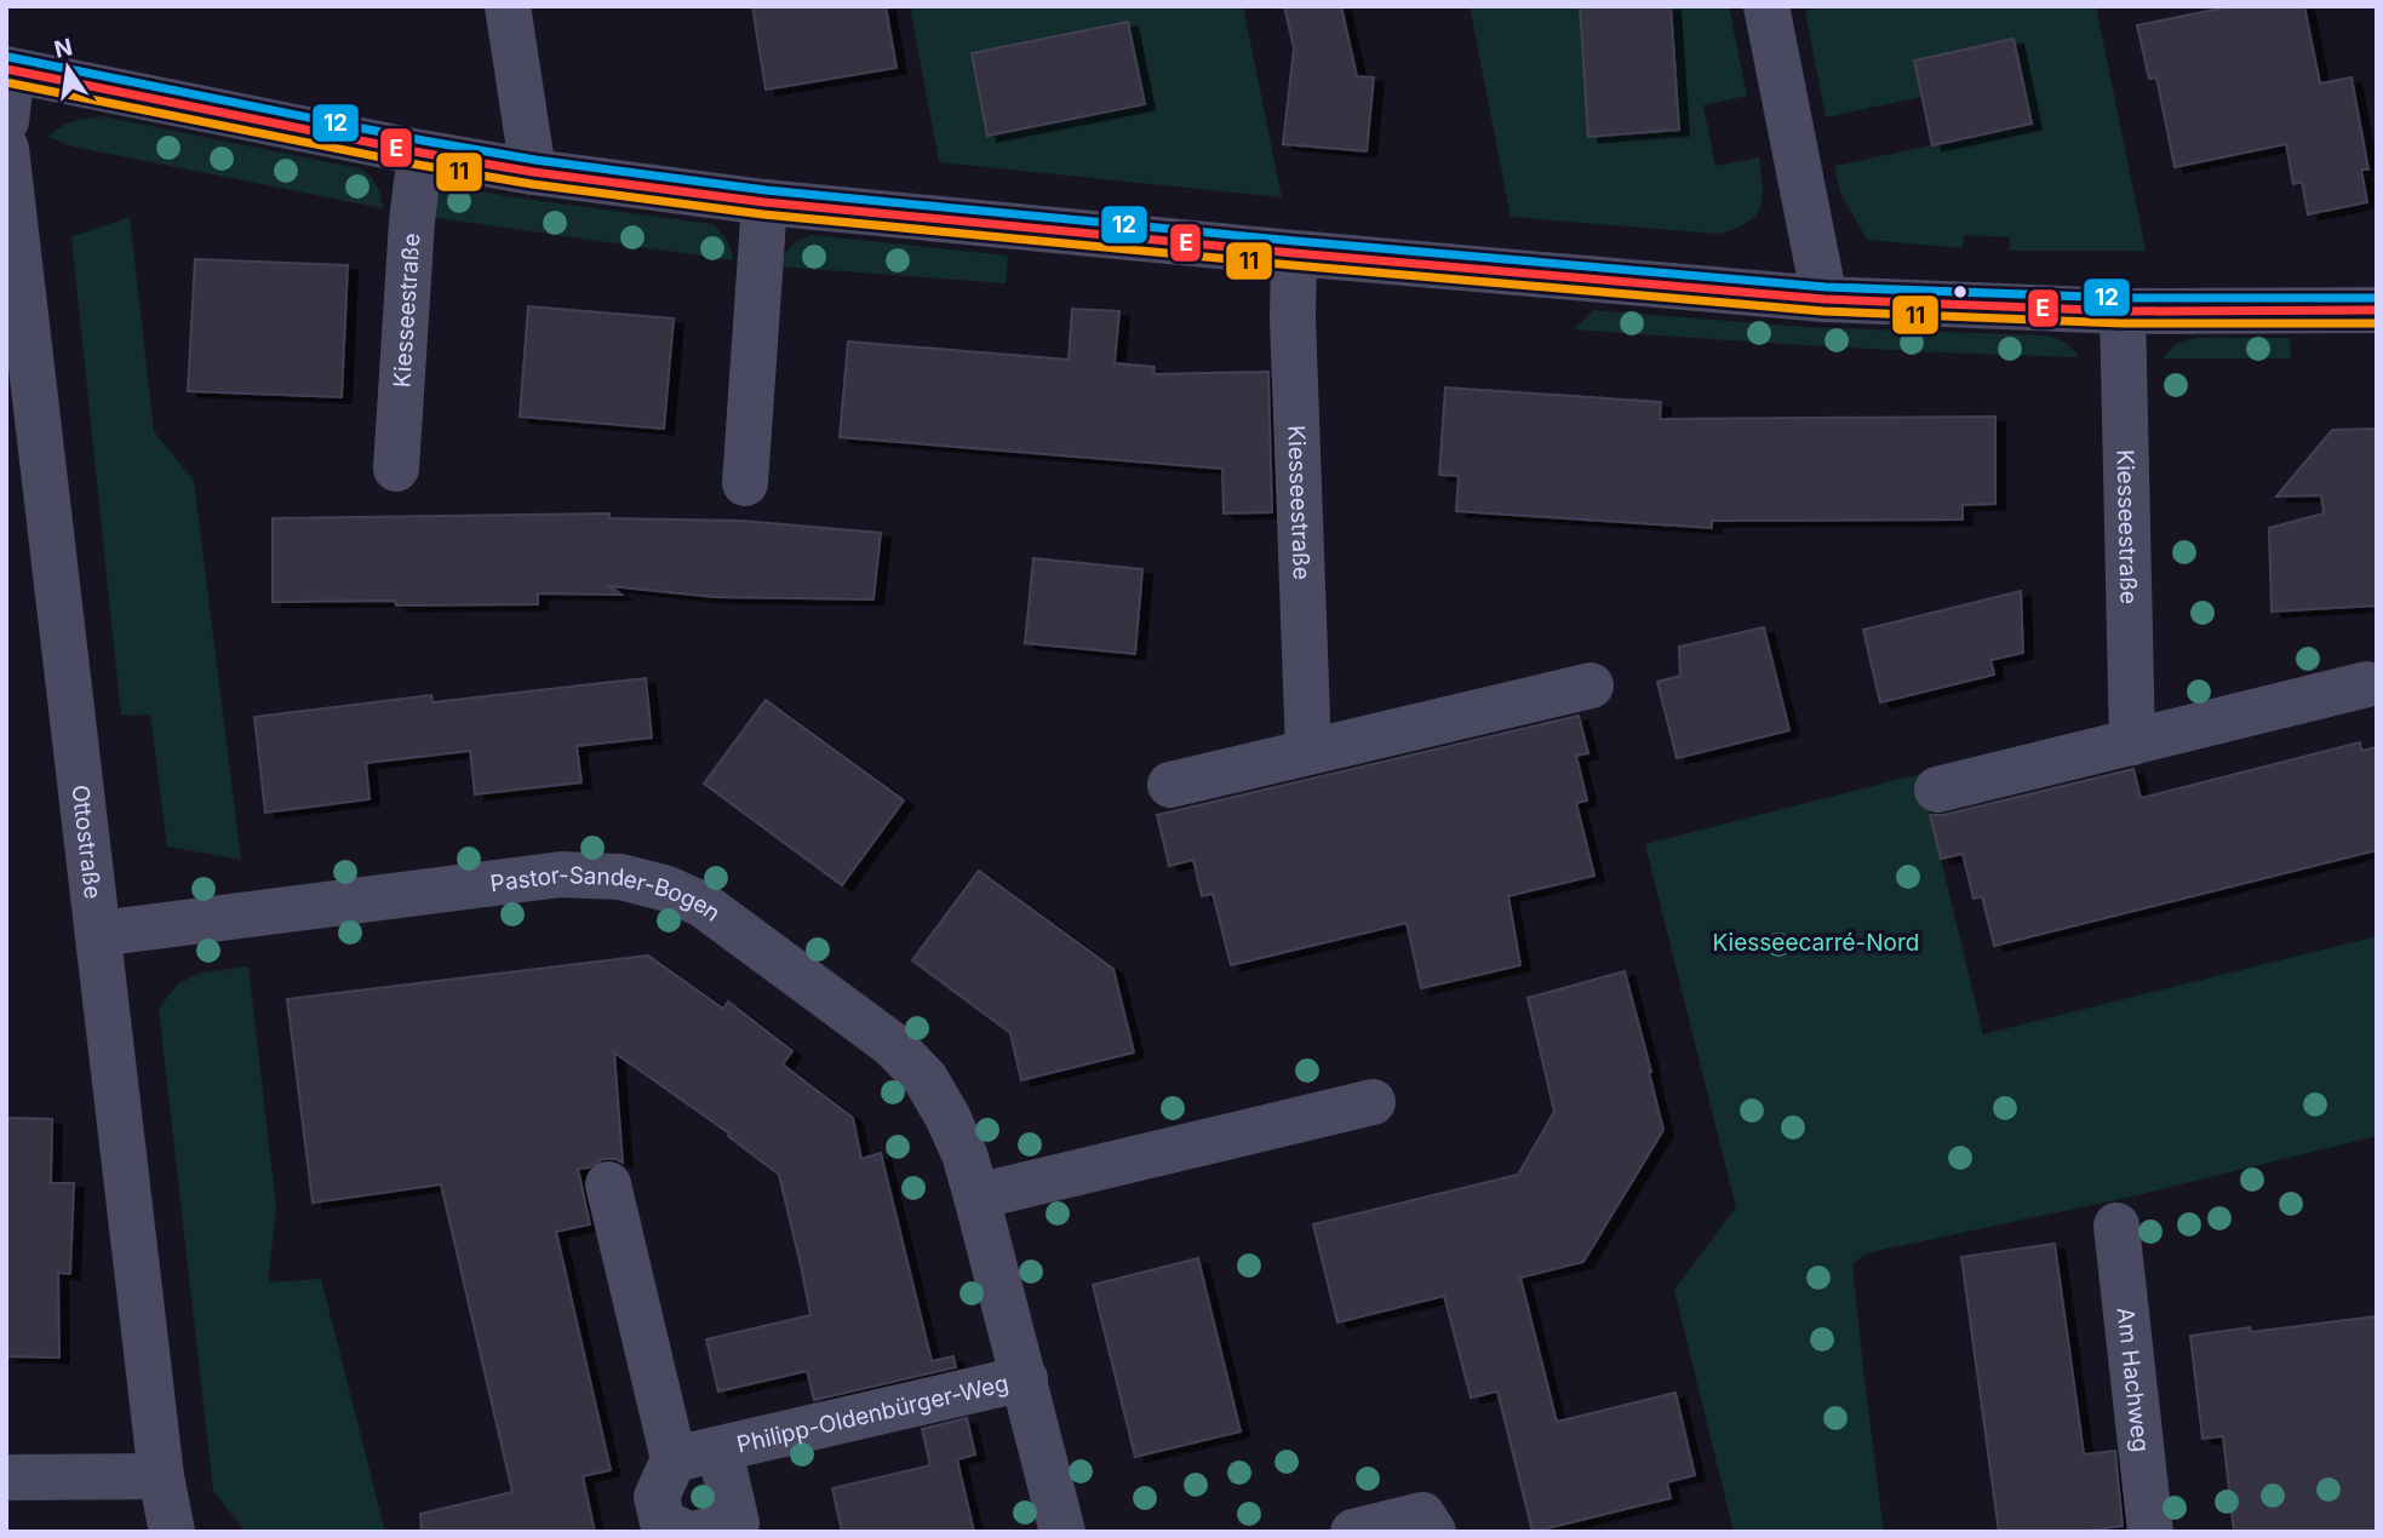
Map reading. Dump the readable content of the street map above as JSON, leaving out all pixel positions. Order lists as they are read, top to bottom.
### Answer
{
  "streets": {
    "street": [
      "Kiesseestraße",
      "Ottostraße",
      "Pastor-Sander-Bogen",
      "Am Hachweg",
      "Philipp-Oldenbürger-Weg"
    ]
  },
  "crossings": [
    ["Ottostraße", "Pastor-Sander-Bogen"],
    ["Pastor-Sander-Bogen", "Philipp-Oldenbürger-Weg"]
  ],
  "parks": ["Kiesseecarré-Nord"],
  "lines": ["transit line 12", "transit line E", "transit line 11"],
  "north": "top"
}
